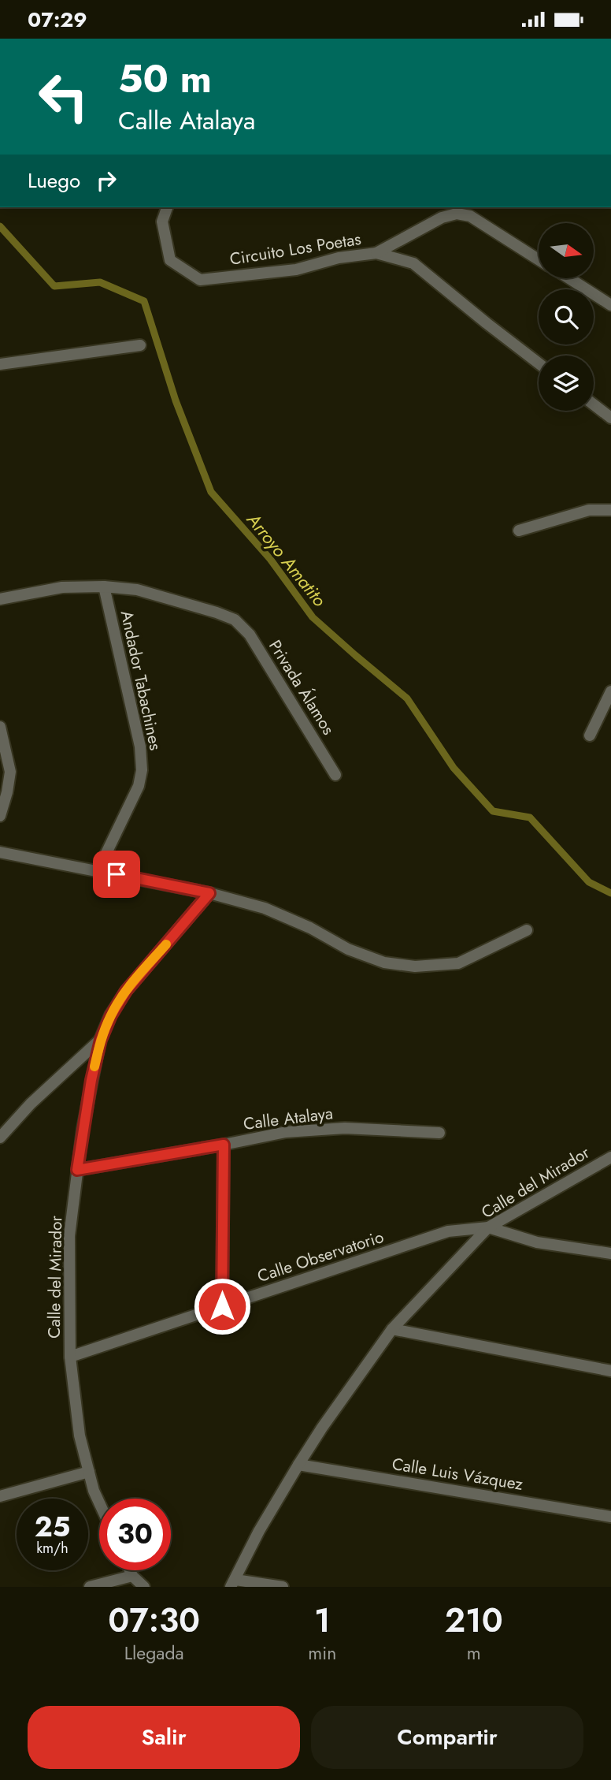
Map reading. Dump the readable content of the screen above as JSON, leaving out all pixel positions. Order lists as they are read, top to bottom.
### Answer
{
  "streets": {
    "street": [
      "Circuito Los Poetas",
      "Andador Tabachines",
      "Privada Álamos",
      "Calle Atalaya",
      "Calle del Mirador",
      "Calle Observatorio",
      "Calle Luis Vázquez"
    ]
  },
  "crossings": [
    ["Andador Tabachines", "Privada Álamos"],
    ["Calle Atalaya", "Calle del Mirador"],
    ["Calle del Mirador", "Calle Observatorio"],
    ["Calle del Mirador", "Calle Luis Vázquez"]
  ],
  "water": ["Arroyo Amatito"],
  "north": "right",
  "page": {
    "status": "07:29",
    "turn": ["50 m", "Calle Atalaya"],
    "then": "Luego",
    "speed": "25 km/h",
    "limit": "30",
    "eta": [
      "07:30",
      "Llegada",
      "1",
      "min",
      "210",
      "m"
    ],
    "buttons": ["Salir", "Compartir"]
  }
}
